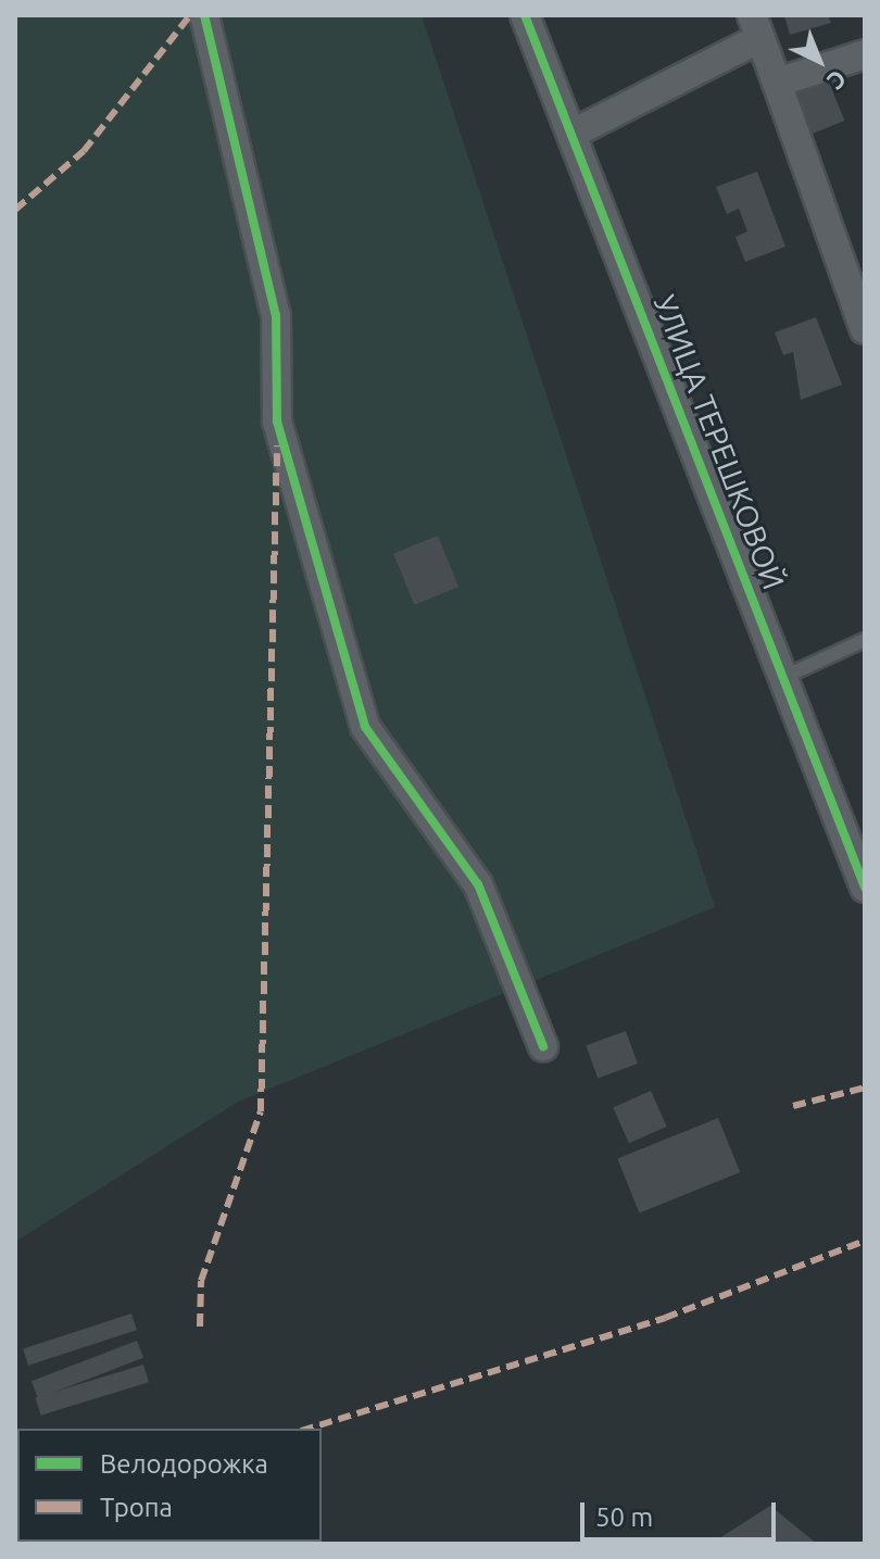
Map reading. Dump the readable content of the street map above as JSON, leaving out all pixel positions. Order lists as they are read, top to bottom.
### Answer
{
  "streets": {
    "street": ["УЛИЦА ТЕРЕШКОВОЙ"]
  },
  "legend": ["Велодорожка", "Тропа"],
  "scale_bar": "50 m",
  "north": "bottom right"
}
